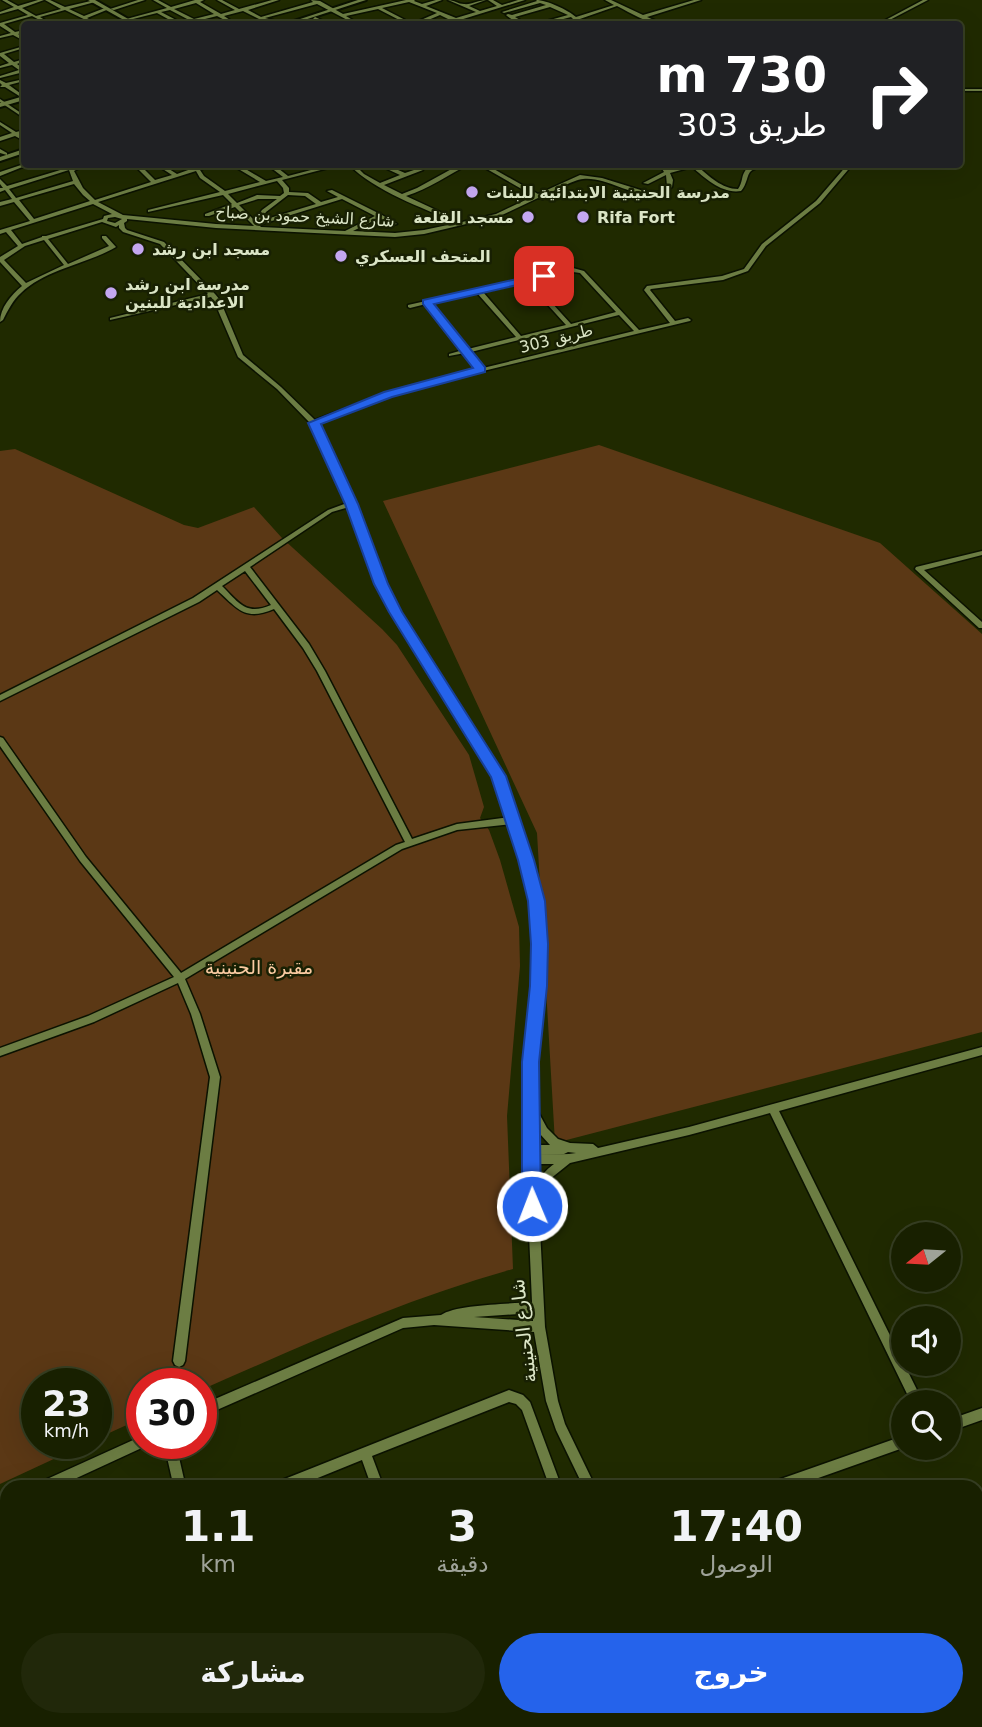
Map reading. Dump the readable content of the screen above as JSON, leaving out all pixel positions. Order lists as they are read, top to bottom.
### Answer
{
  "streets": {
    "street": ["شارع الشيخ حمود بن صباح", "طريق 303", "شارع الحنينية"]
  },
  "crossings": [
    ["شارع الشيخ حمود بن صباح", "شارع الحنينية"],
    ["طريق 303", "شارع الحنينية"]
  ],
  "parks": ["مقبرة الحنينية"],
  "places": [
    "مدرسة الحنينية الابتدائية للبنات",
    "مسجد القلعة",
    "Rifa Fort",
    "مسجد ابن رشد",
    "المتحف العسكري",
    "مدرسة ابن رشد الاعدادية للبنين"
  ],
  "north": "left",
  "page": {
    "turn": ["730 m", "طريق 303"],
    "speed": "23 km/h",
    "limit": "30",
    "eta": [
      "17:40",
      "الوصول",
      "3",
      "دقيقة",
      "1.1",
      "km"
    ],
    "buttons": ["خروج", "مشاركة"]
  }
}
